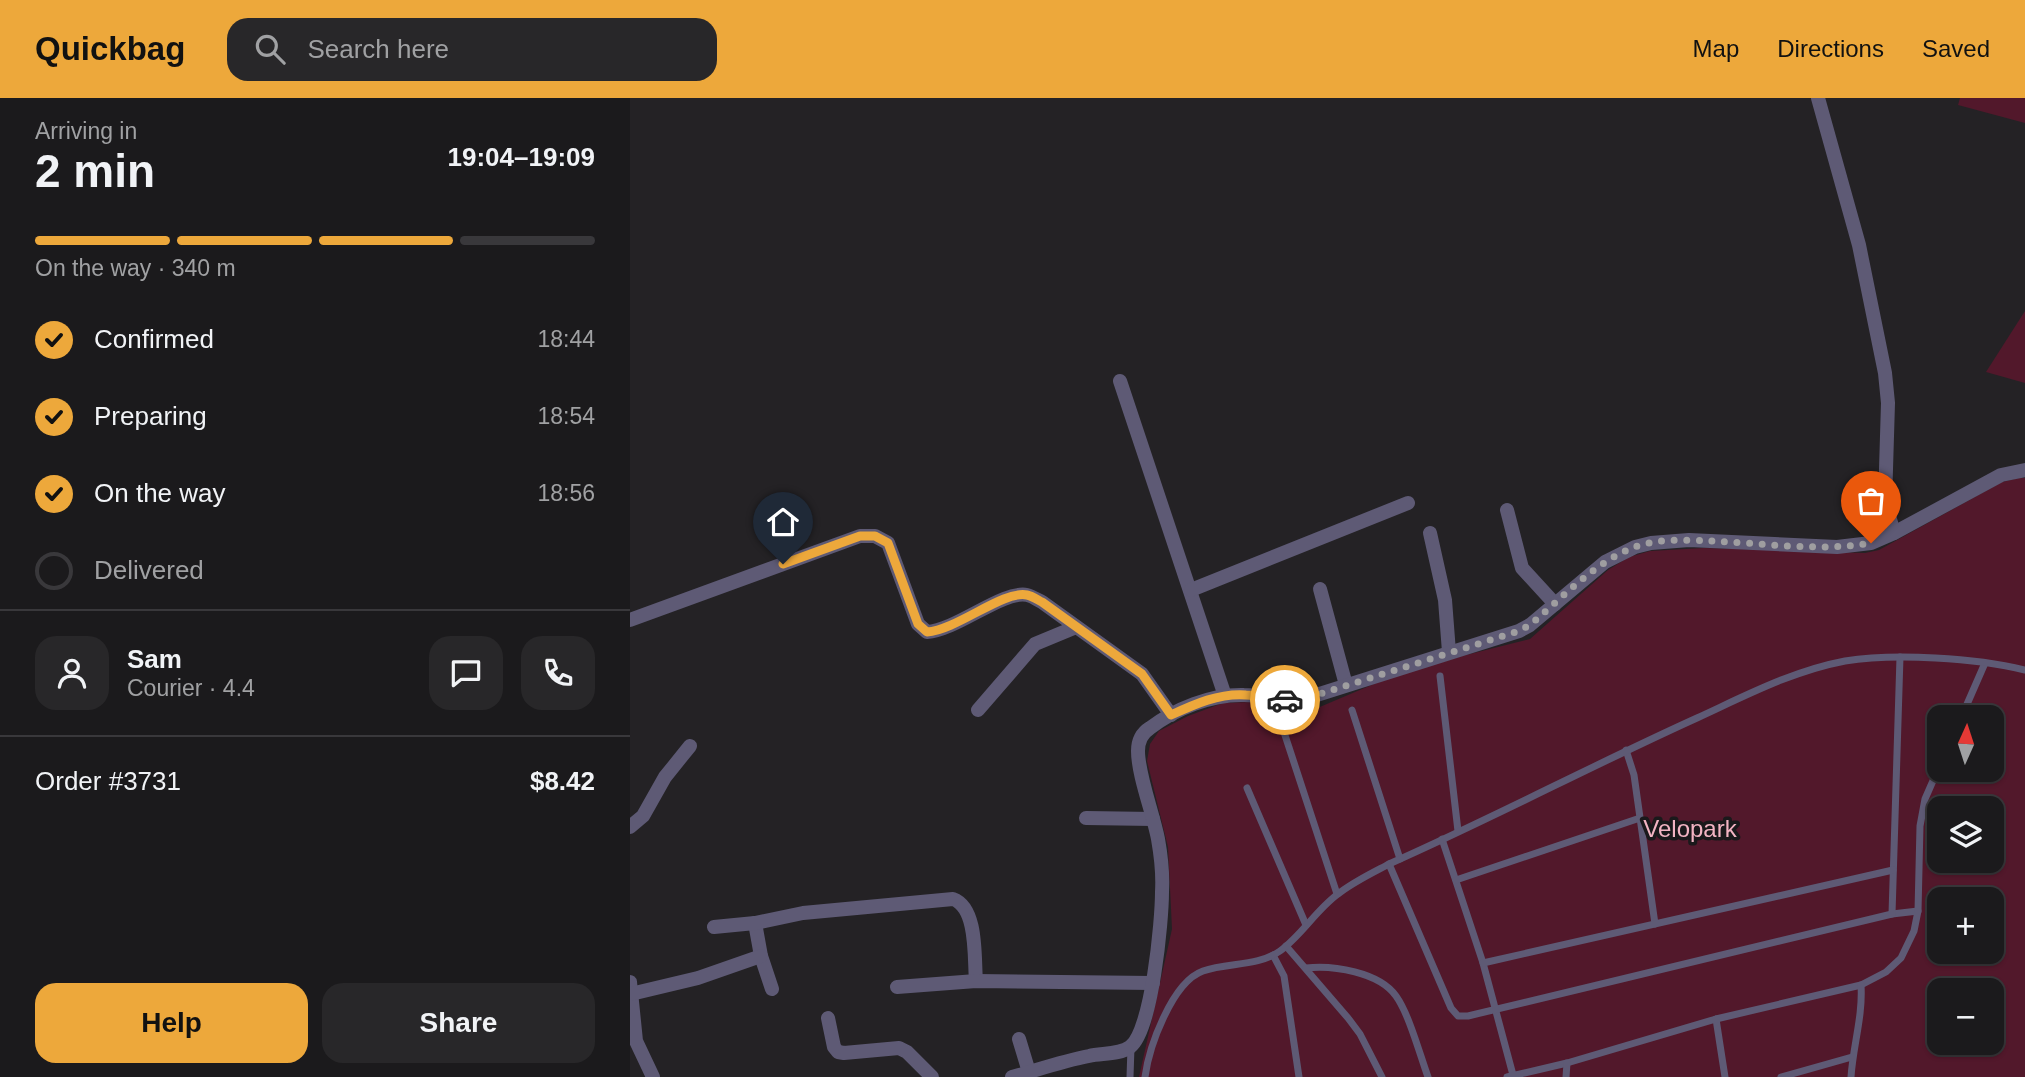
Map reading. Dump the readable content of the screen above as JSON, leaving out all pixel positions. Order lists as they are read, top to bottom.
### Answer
{
  "parks": ["Velopark"],
  "north": "top",
  "page": {
    "header": "Quickbag",
    "search": "Search here",
    "nav": ["Map", "Directions", "Saved"],
    "heading": ["2 min", "Arriving in", "19:04–19:09"],
    "panel": [
      "Sam",
      "Courier · 4.4",
      "Order #3731",
      "$8.42"
    ],
    "bar": "On the way · 340 m",
    "list": [
      ["Confirmed", "18:44"],
      ["Preparing", "18:54"],
      ["On the way", "18:56"],
      "Delivered"
    ],
    "map_buttons": ["+", "−"],
    "buttons": ["Help", "Share"]
  }
}
